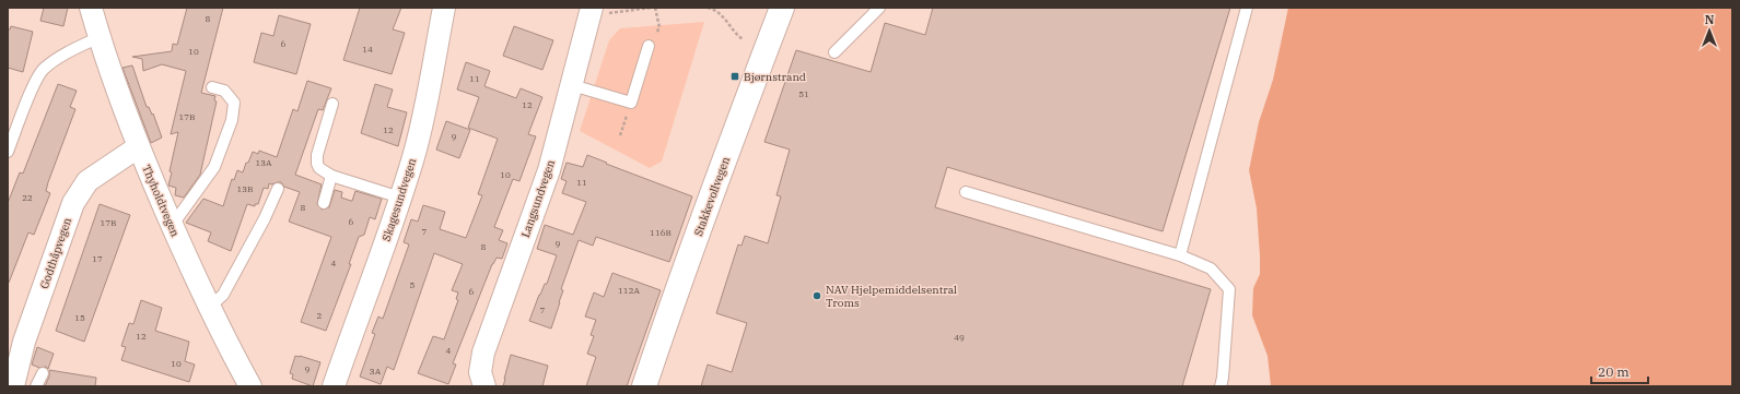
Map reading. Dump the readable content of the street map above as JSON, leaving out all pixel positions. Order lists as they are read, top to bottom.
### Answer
{
  "streets": {
    "street": [
      "Stakkevollvegen",
      "Langsundvegen",
      "Skagesundvegen",
      "Thyholdtvegen",
      "Godthåpvegen"
    ]
  },
  "crossings": [
    ["Thyholdtvegen", "Godthåpvegen"]
  ],
  "places": {
    "transit": ["Bjørnstrand"],
    "other": ["NAV Hjelpemiddelsentral Troms"]
  },
  "house_numbers": [
    "8",
    "6",
    "14",
    "10",
    "11",
    "51",
    "12",
    "17B",
    "12",
    "9",
    "13A",
    "10",
    "11",
    "13B",
    "22",
    "8",
    "6",
    "17B",
    "7",
    "116B",
    "9",
    "8",
    "17",
    "4",
    "5",
    "112A",
    "6",
    "7",
    "2",
    "15",
    "12",
    "49",
    "4",
    "10",
    "9",
    "3A"
  ],
  "scale_bar": "20 m",
  "north": "top"
}
